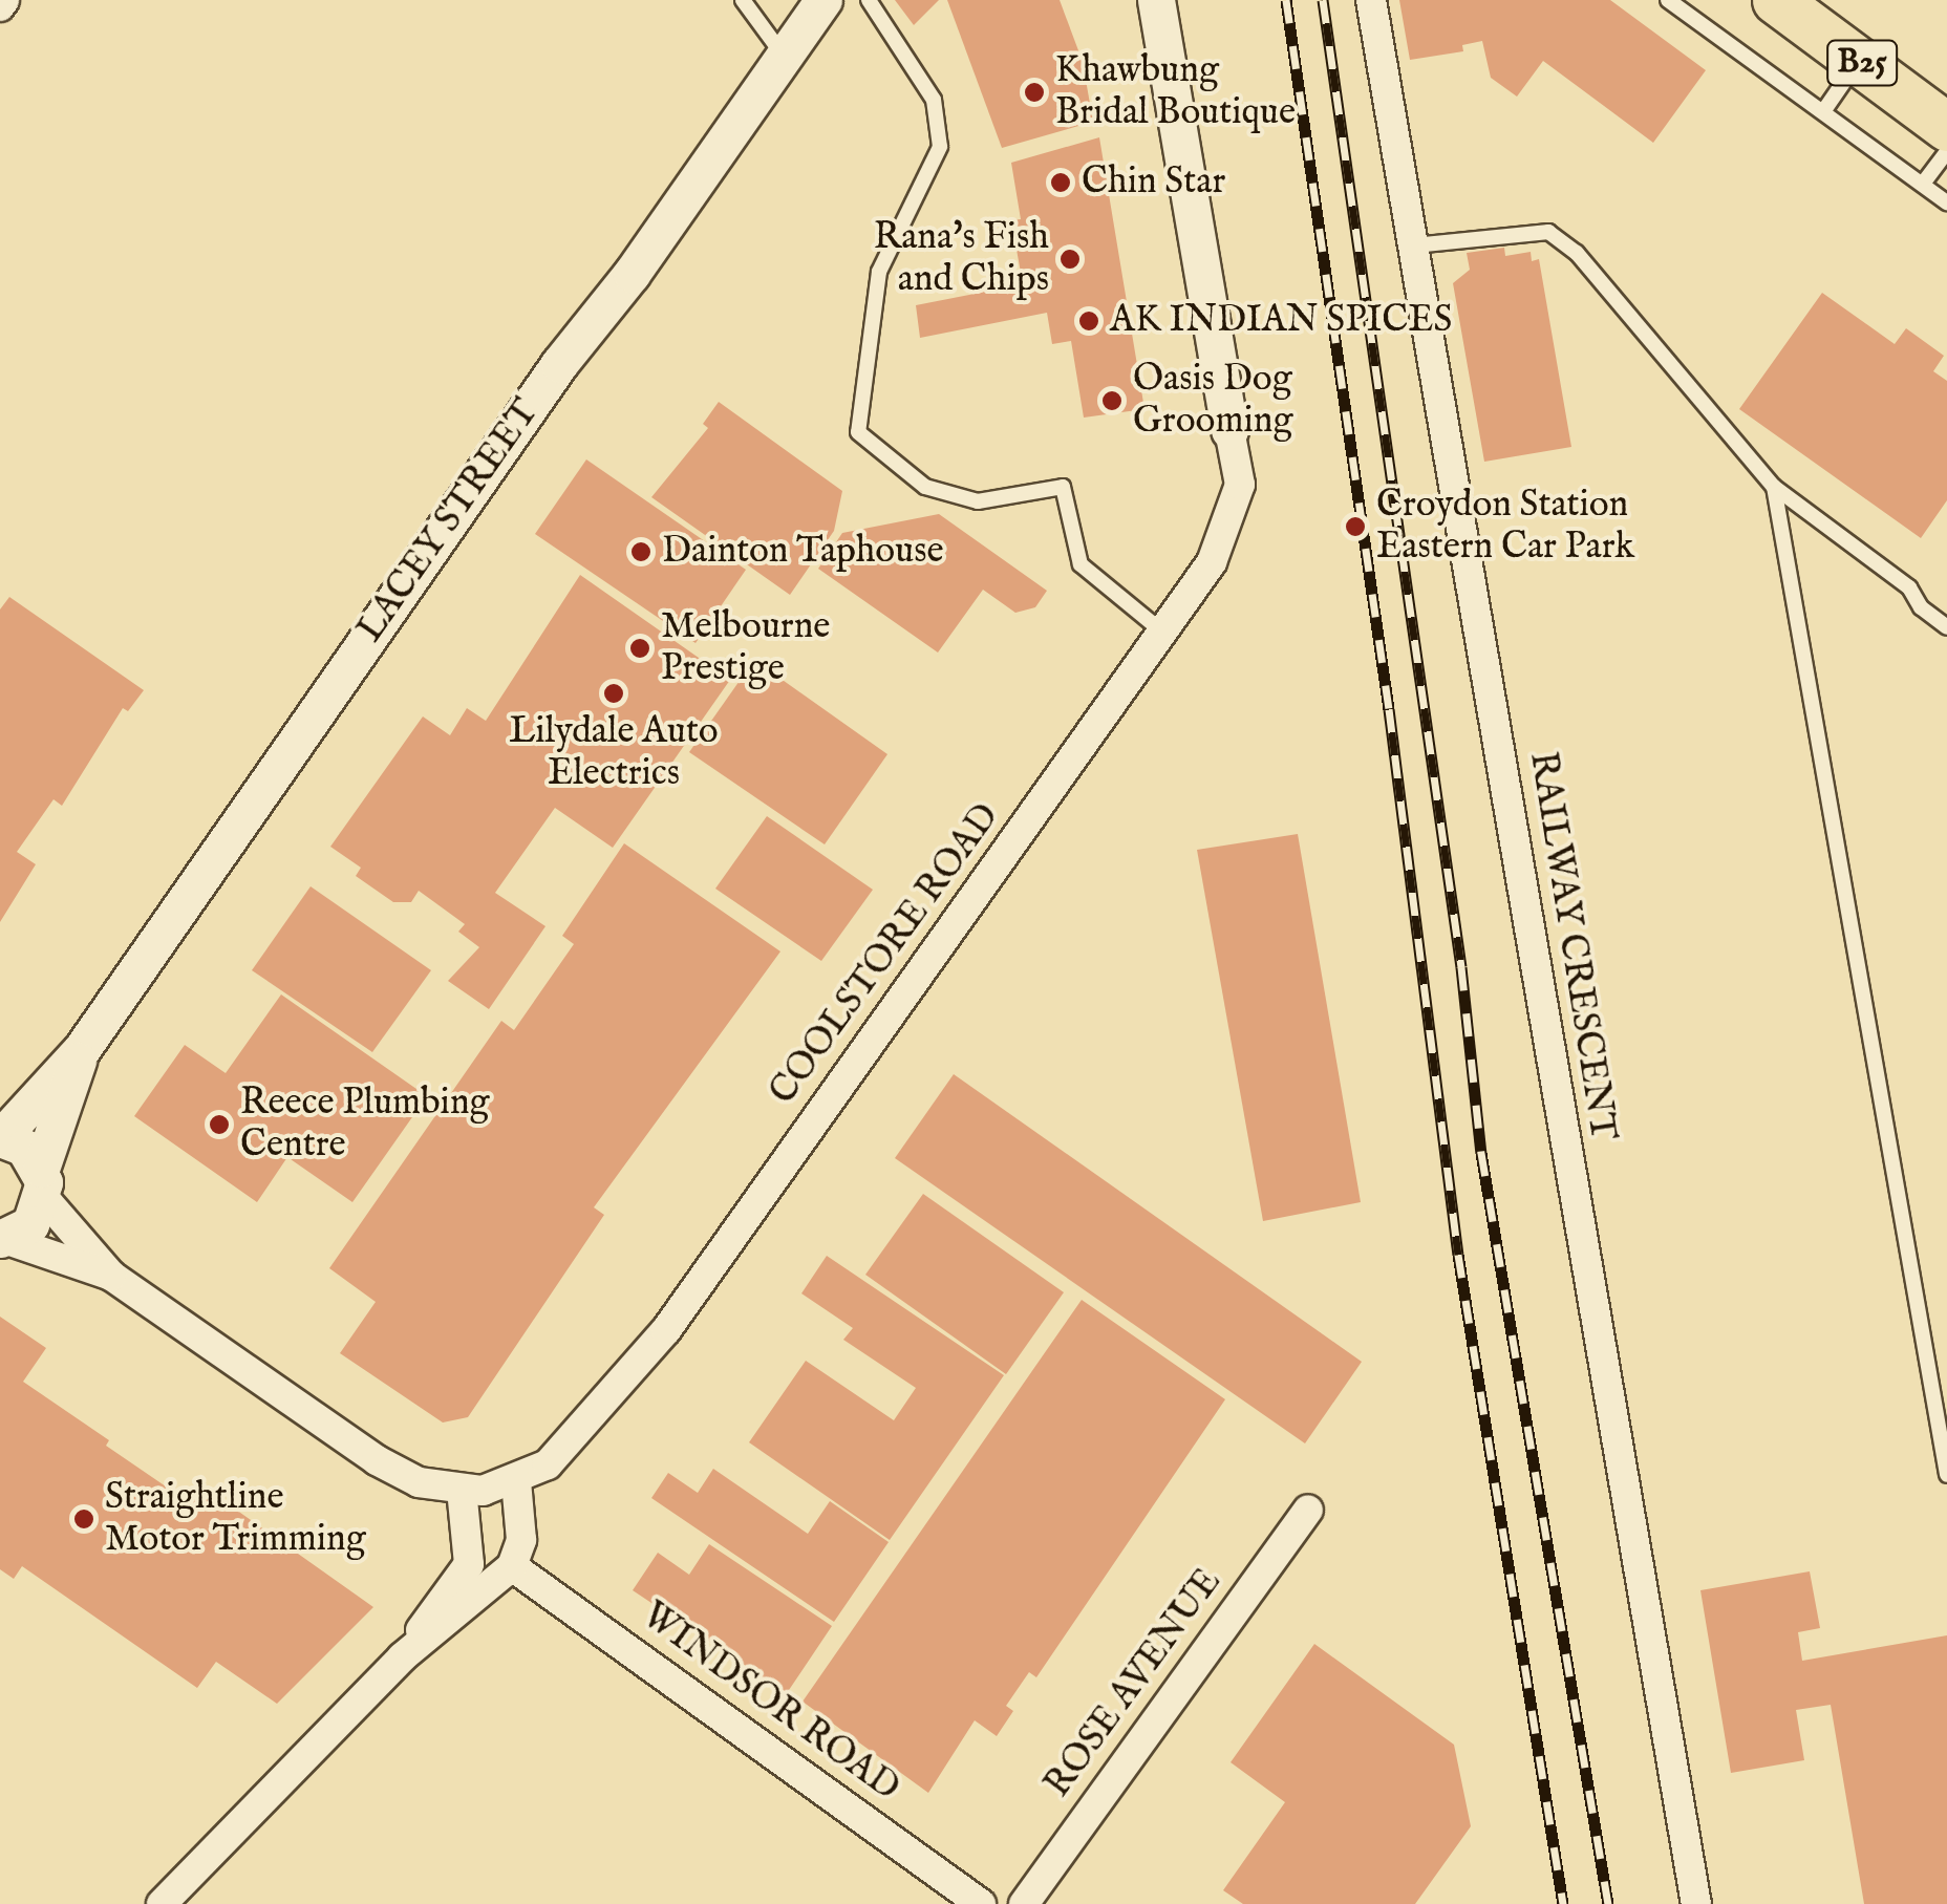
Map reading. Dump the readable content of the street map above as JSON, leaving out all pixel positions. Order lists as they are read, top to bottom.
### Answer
{
  "streets": {
    "main road": ["B25"],
    "street": [
      "LACEY STREET",
      "RAILWAY CRESCENT",
      "COOLSTORE ROAD",
      "ROSE AVENUE",
      "WINDSOR ROAD"
    ]
  },
  "places": [
    "Khawbung Bridal Boutique",
    "Chin Star",
    "Rana's Fish and Chips",
    "AK INDIAN SPICES",
    "Oasis Dog Grooming",
    "Croydon Station Eastern Car Park",
    "Dainton Taphouse",
    "Melbourne Prestige",
    "Lilydale Auto Electrics",
    "Reece Plumbing Centre",
    "Straightline Motor Trimming"
  ]
}
